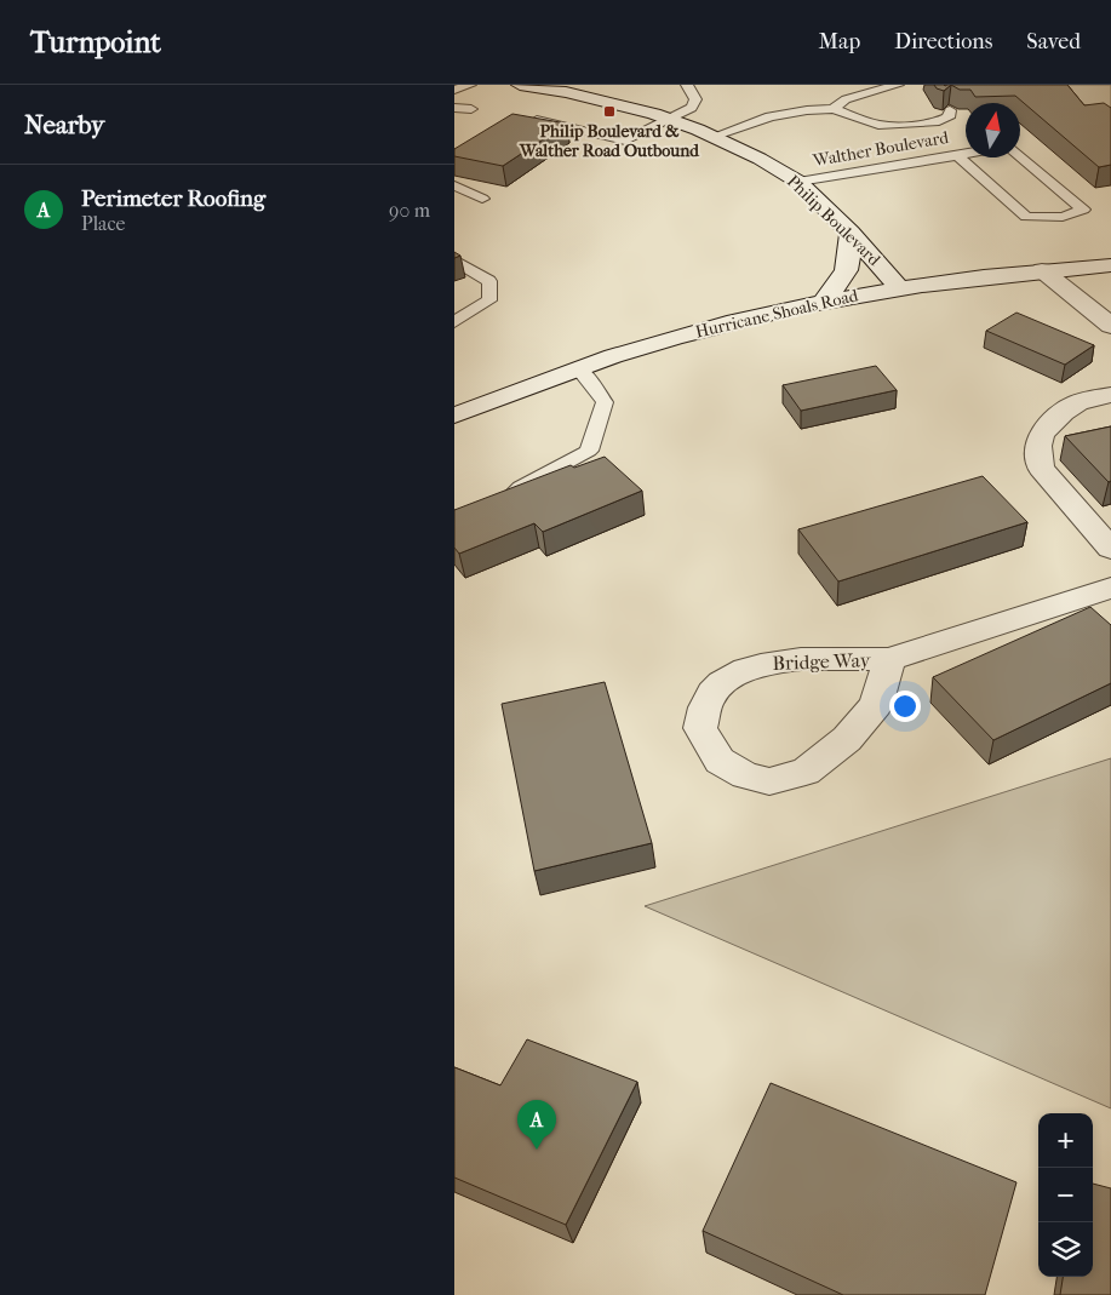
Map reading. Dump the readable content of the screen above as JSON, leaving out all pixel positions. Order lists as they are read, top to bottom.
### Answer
{
  "streets": {
    "street": ["Philip Boulevard", "Hurricane Shoals Road", "Bridge Way"],
    "lane": ["Walther Boulevard"]
  },
  "crossings": [
    ["Walther Boulevard", "Philip Boulevard"],
    ["Philip Boulevard", "Hurricane Shoals Road"]
  ],
  "places": {
    "transit": ["Philip Boulevard & Walther Road Outbound"]
  },
  "north": "top",
  "page": {
    "header": "Turnpoint",
    "nav": ["Map", "Directions", "Saved"],
    "heading": "Nearby",
    "list": [
      {
        "mark": "A",
        "name": "Perimeter Roofing",
        "note": "Place",
        "value": "90 m"
      }
    ],
    "pins": "A",
    "map_buttons": ["+", "−"]
  }
}
